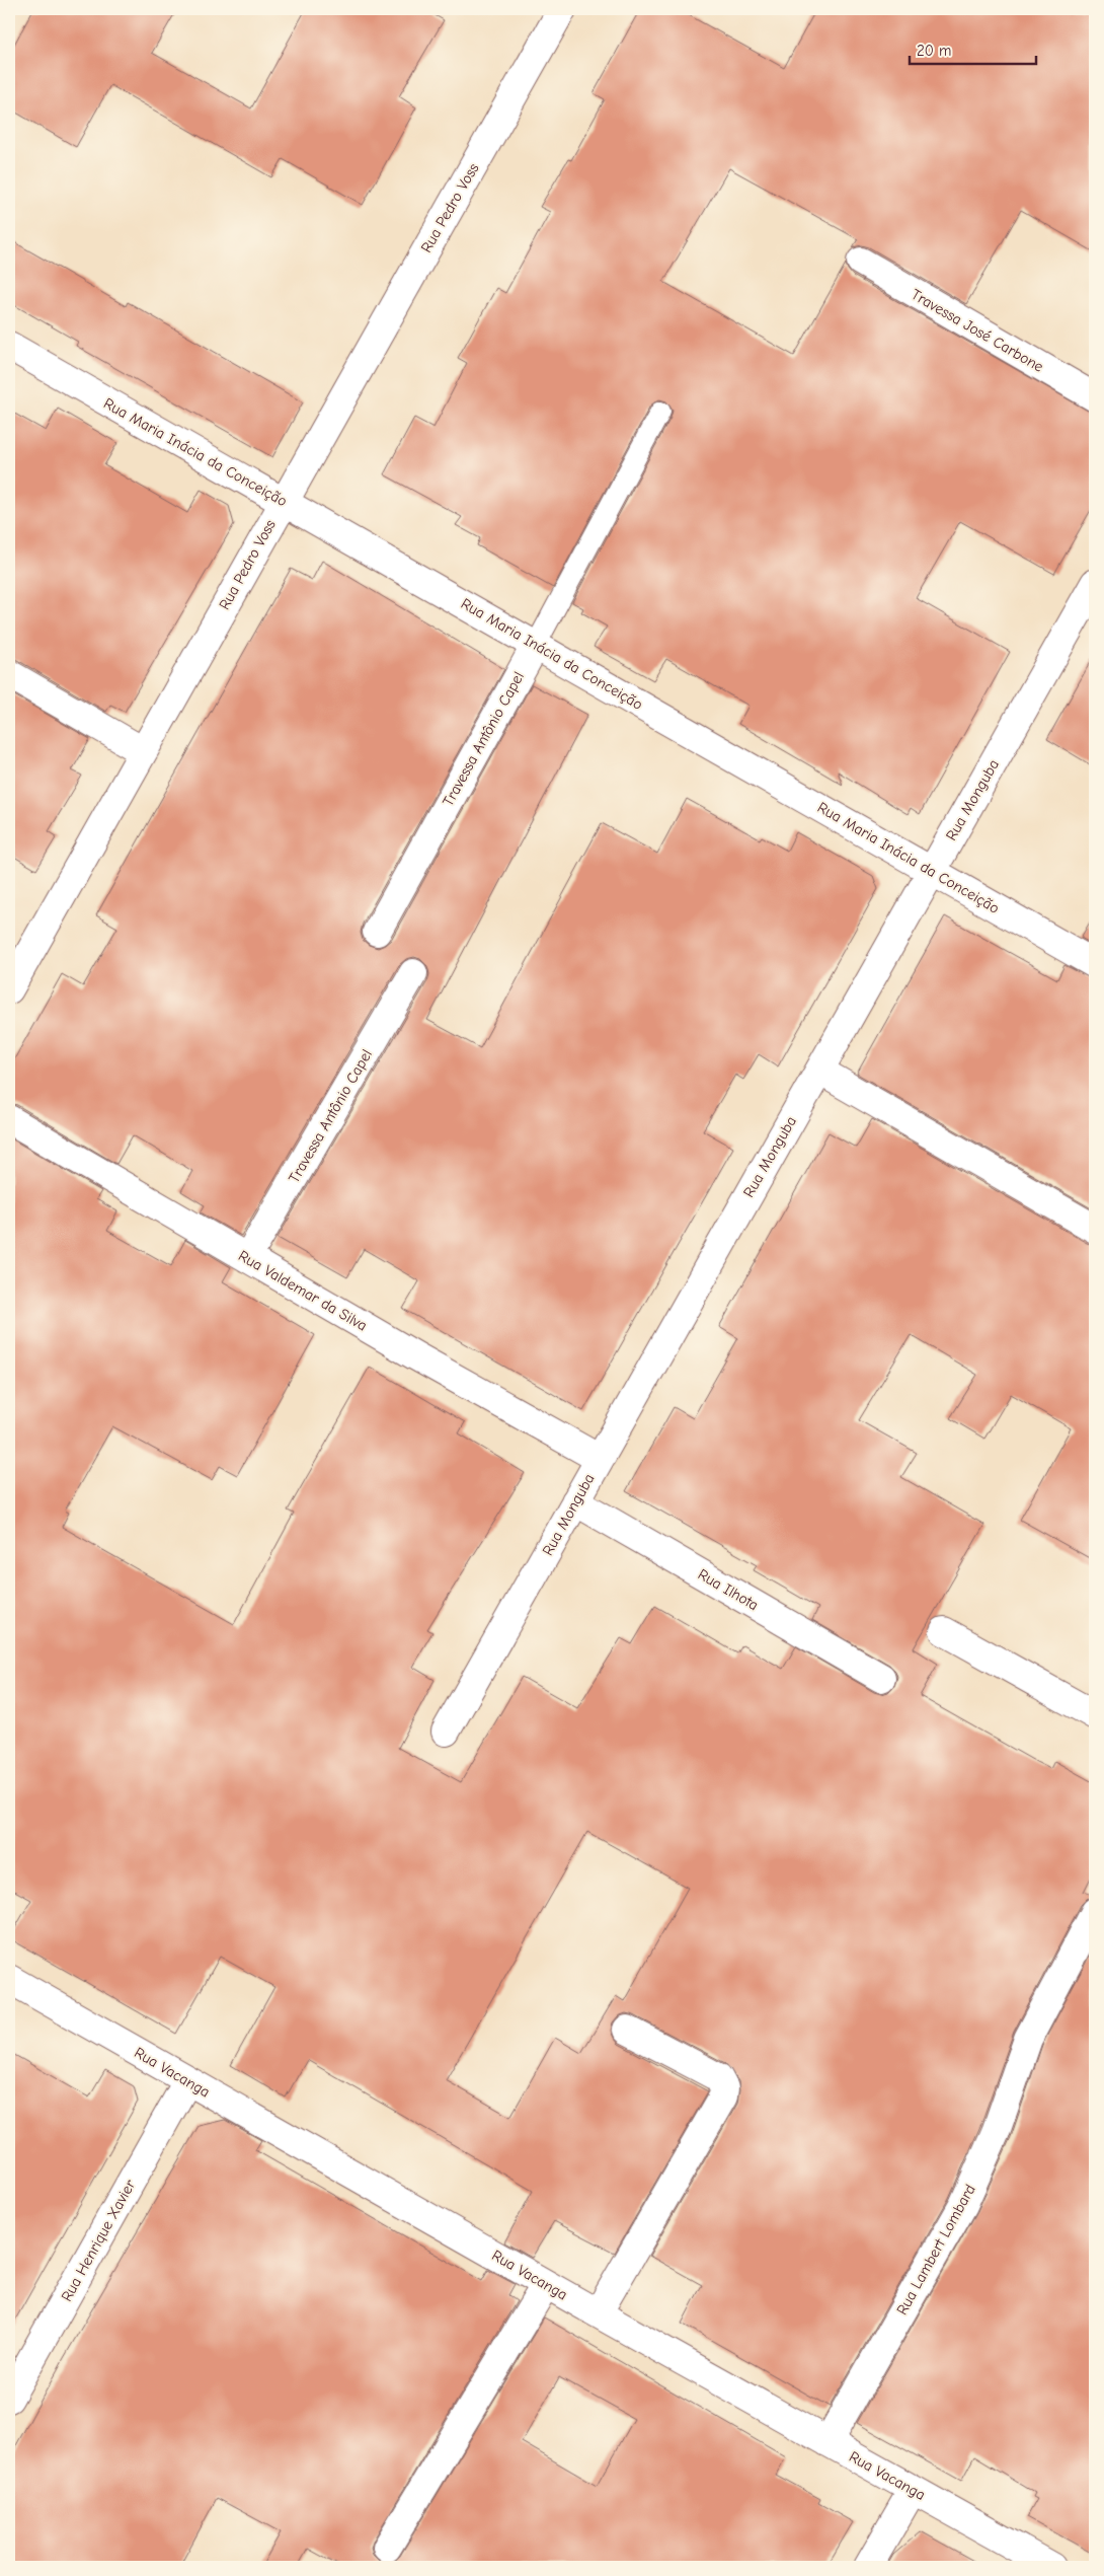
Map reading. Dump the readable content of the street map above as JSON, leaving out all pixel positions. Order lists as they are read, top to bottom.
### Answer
{
  "streets": {
    "street": [
      "Rua Pedro Voss",
      "Travessa José Carbone",
      "Rua Maria Inácia da Conceição",
      "Travessa Antônio Capel",
      "Rua Monguba",
      "Rua Valdemar da Silva",
      "Rua Ilhota",
      "Rua Vacanga",
      "Rua Henrique Xavier",
      "Rua Lambert Lombard"
    ]
  },
  "crossings": [
    ["Rua Pedro Voss", "Rua Maria Inácia da Conceição"],
    ["Rua Maria Inácia da Conceição", "Travessa Antônio Capel"],
    ["Rua Maria Inácia da Conceição", "Rua Monguba"],
    ["Travessa Antônio Capel", "Rua Valdemar da Silva"],
    ["Rua Monguba", "Rua Valdemar da Silva"],
    ["Rua Monguba", "Rua Ilhota"],
    ["Rua Vacanga", "Rua Henrique Xavier"],
    ["Rua Vacanga", "Rua Lambert Lombard"]
  ],
  "scale_bar": "20 m"
}
